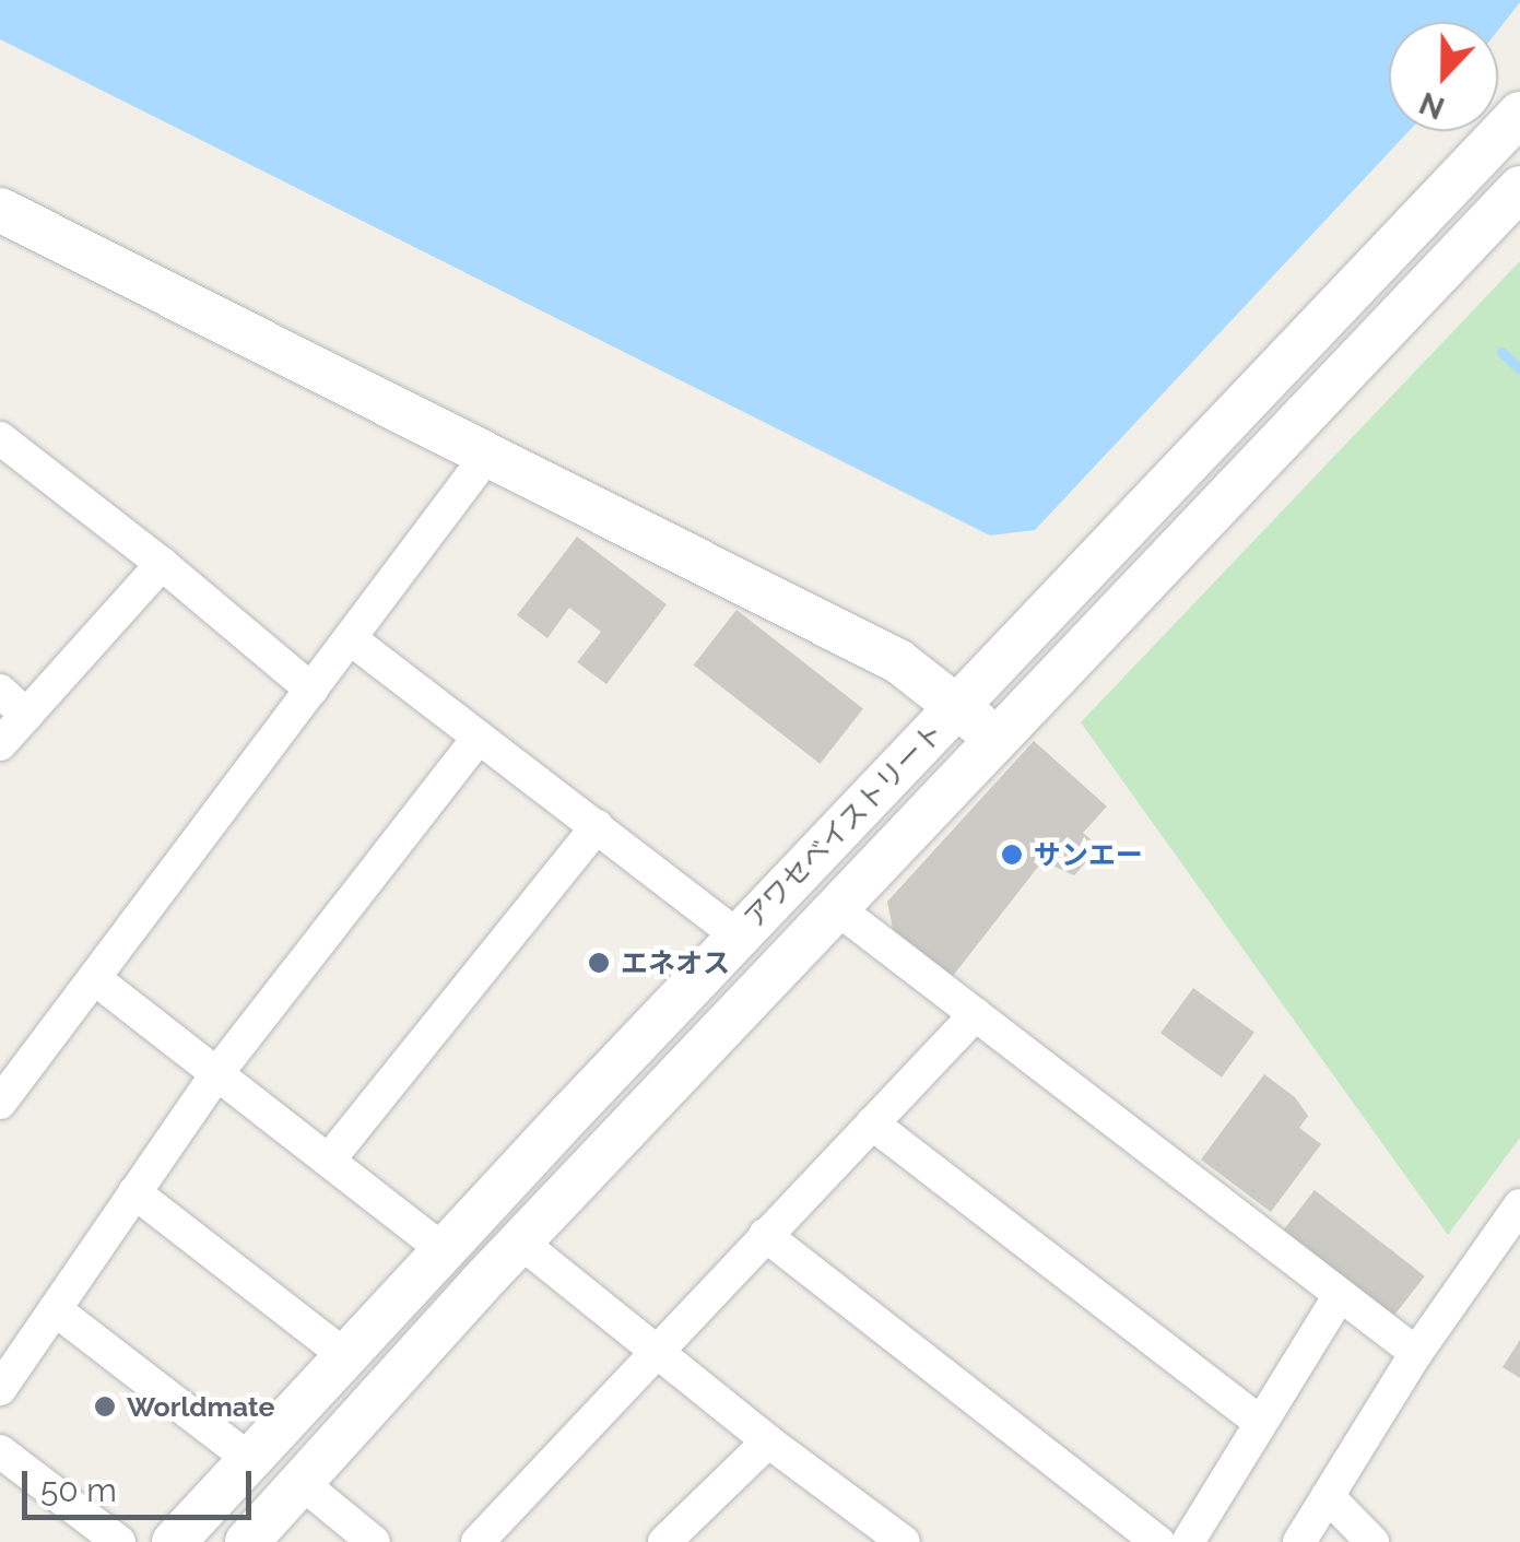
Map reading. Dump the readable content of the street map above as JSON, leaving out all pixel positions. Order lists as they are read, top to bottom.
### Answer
{
  "streets": {
    "main road": ["アワセベイストリート"]
  },
  "places": ["サンエー", "エネオス", "Worldmate"],
  "scale_bar": "50 m",
  "north": "bottom"
}
